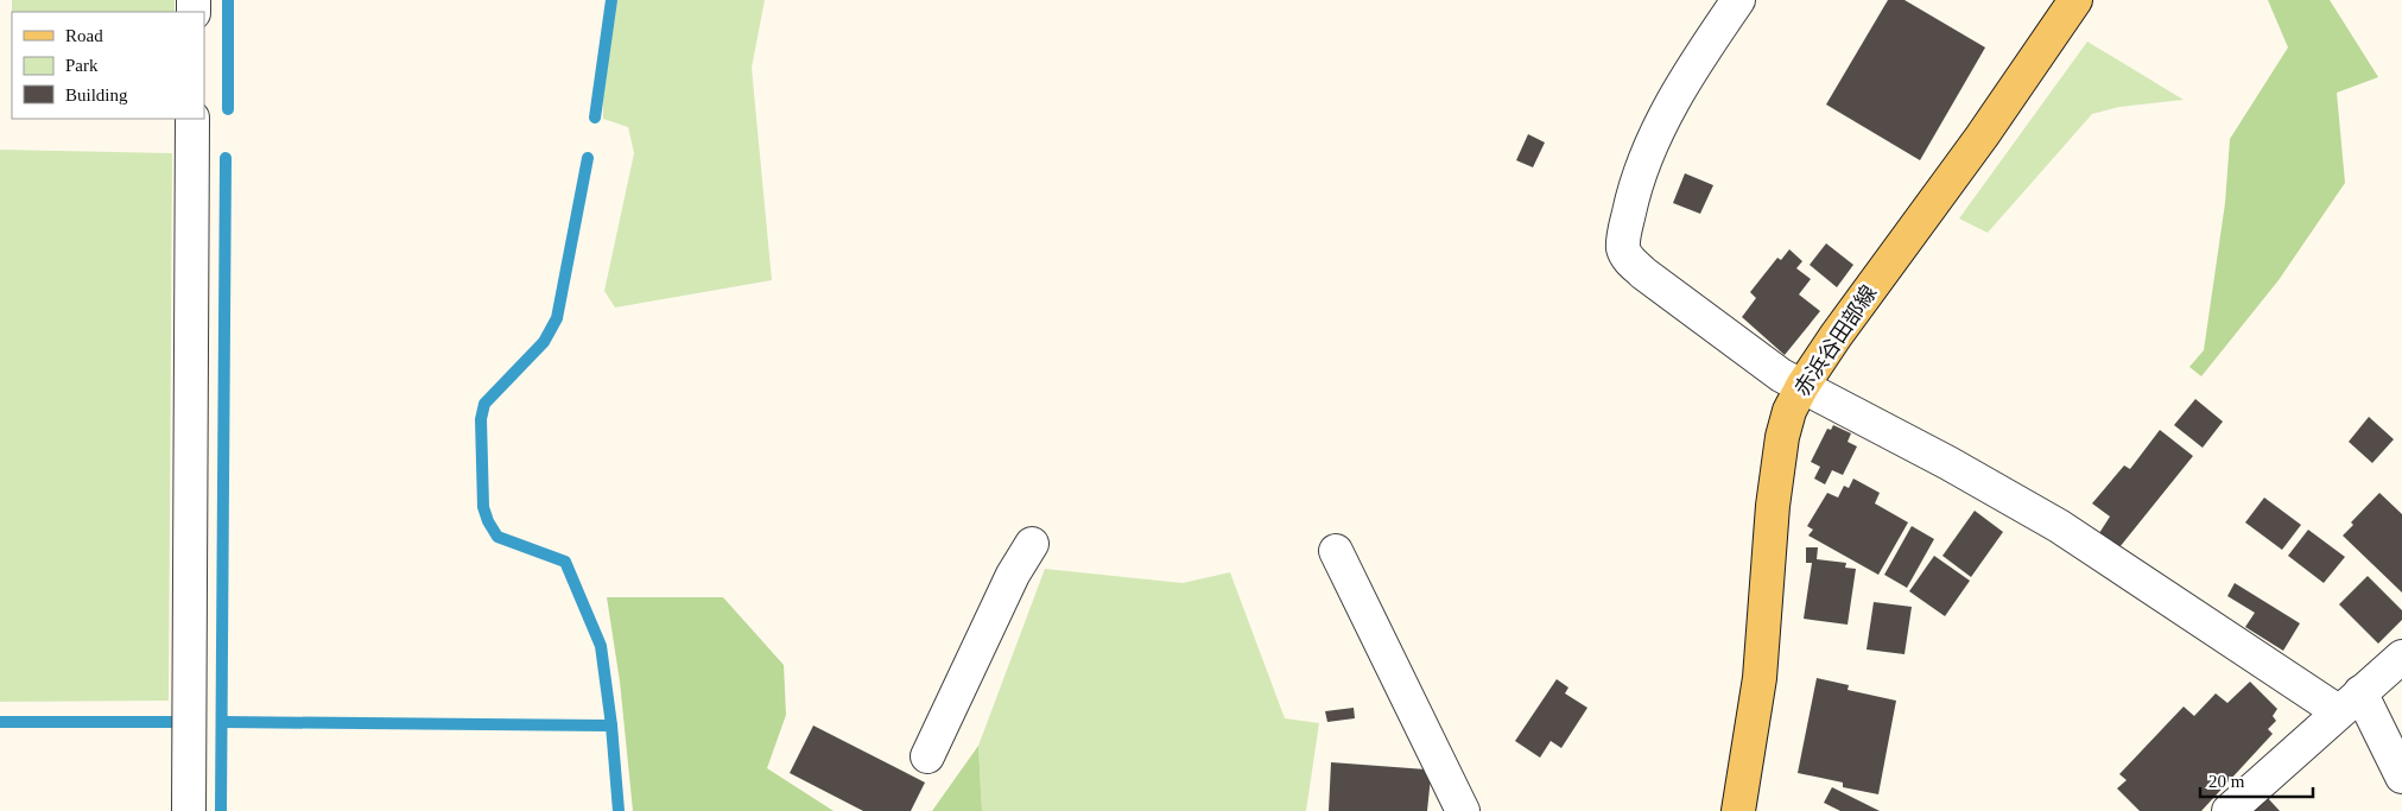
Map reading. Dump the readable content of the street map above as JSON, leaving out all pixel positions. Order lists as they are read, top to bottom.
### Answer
{
  "streets": {
    "main road": ["赤浜谷田部線"]
  },
  "legend": ["Road", "Park", "Building"],
  "scale_bar": "20 m"
}
